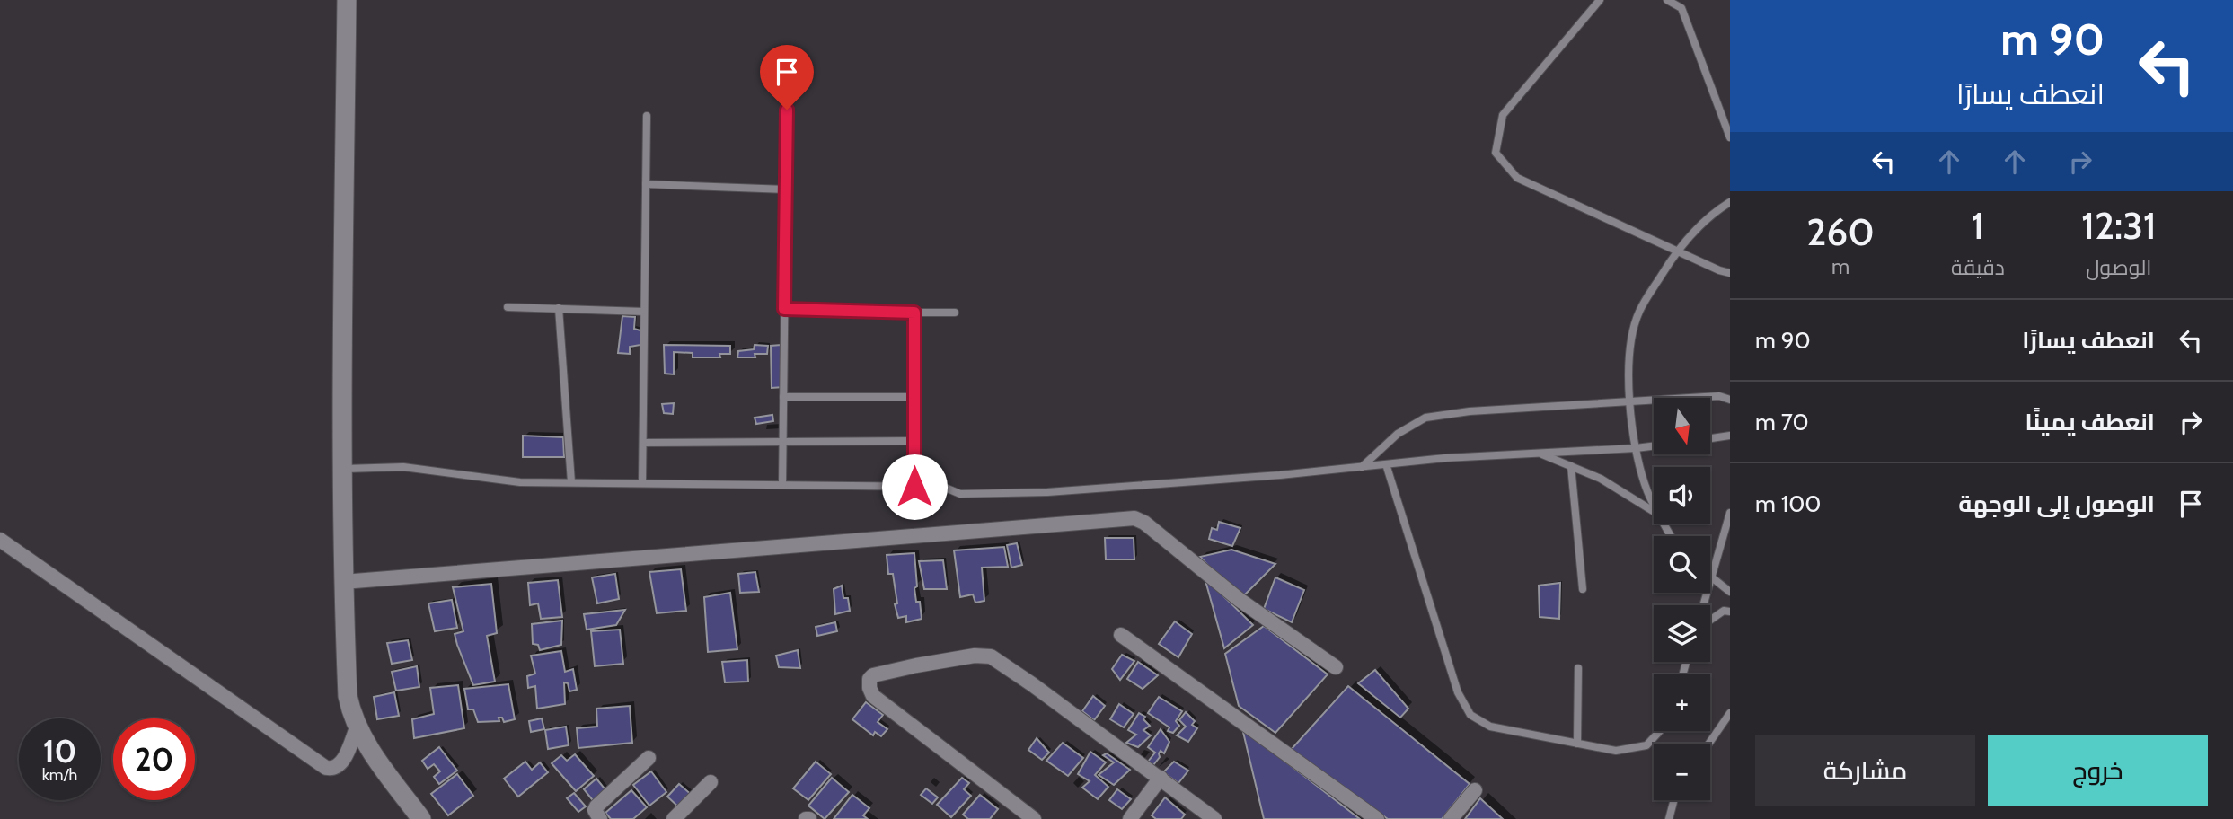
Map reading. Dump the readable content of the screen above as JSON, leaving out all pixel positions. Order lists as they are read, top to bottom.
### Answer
{
  "north": "bottom",
  "page": {
    "turn": ["90 m", "انعطف يسارًا"],
    "eta": [
      "12:31",
      "الوصول",
      "1",
      "دقيقة",
      "260",
      "m"
    ],
    "list": [
      {
        "name": "انعطف يسارًا",
        "value": "90 m"
      },
      {
        "name": "انعطف يمينًا",
        "value": "70 m"
      },
      {
        "name": "الوصول إلى الوجهة",
        "value": "100 m"
      }
    ],
    "map_buttons": ["+", "−"],
    "speed": "10 km/h",
    "limit": "20",
    "buttons": ["خروج", "مشاركة"]
  }
}
